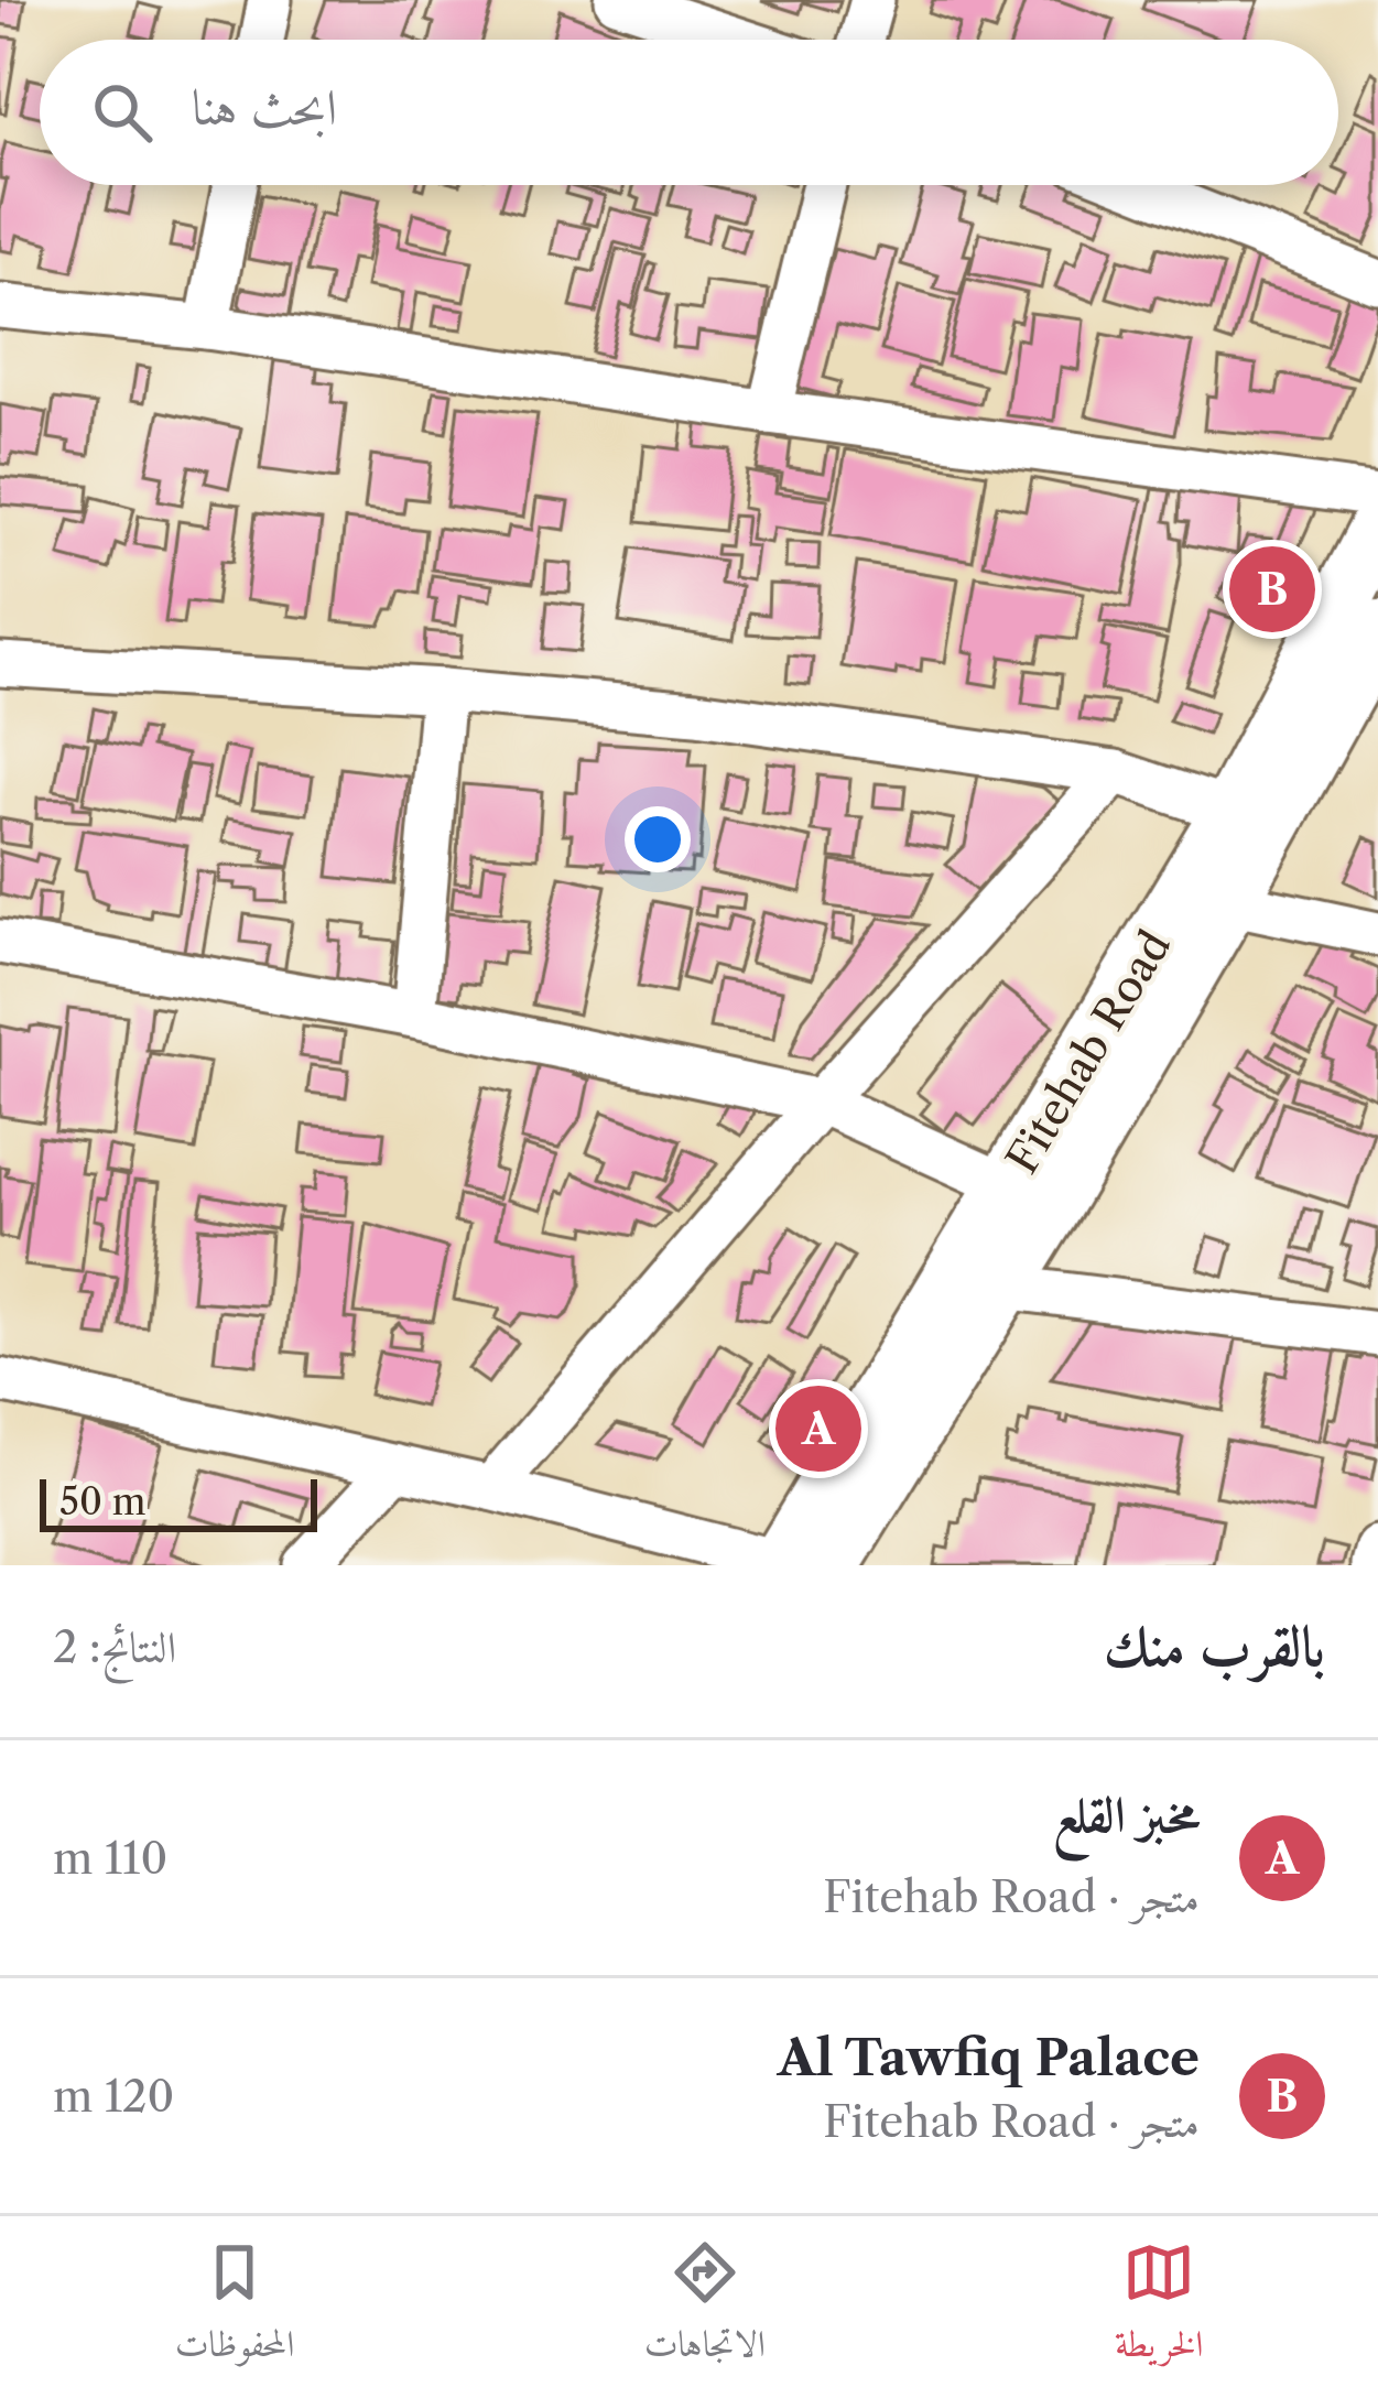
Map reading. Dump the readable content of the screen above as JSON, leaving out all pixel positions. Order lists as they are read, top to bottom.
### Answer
{
  "streets": {
    "main road": ["Fitehab Road"]
  },
  "scale_bar": "50 m",
  "page": {
    "search": "ابحث هنا",
    "pins": ["B", "A"],
    "scale": "50 m",
    "heading": ["بالقرب منك", "النتائج: 2"],
    "list": [
      {
        "mark": "A",
        "name": "مخبز القلع",
        "note": "متجر · Fitehab Road",
        "value": "110 m"
      },
      {
        "mark": "B",
        "name": "Al Tawfiq Palace",
        "note": "متجر · Fitehab Road",
        "value": "120 m"
      }
    ],
    "nav": ["الخريطة", "الاتجاهات", "المحفوظات"]
  }
}
